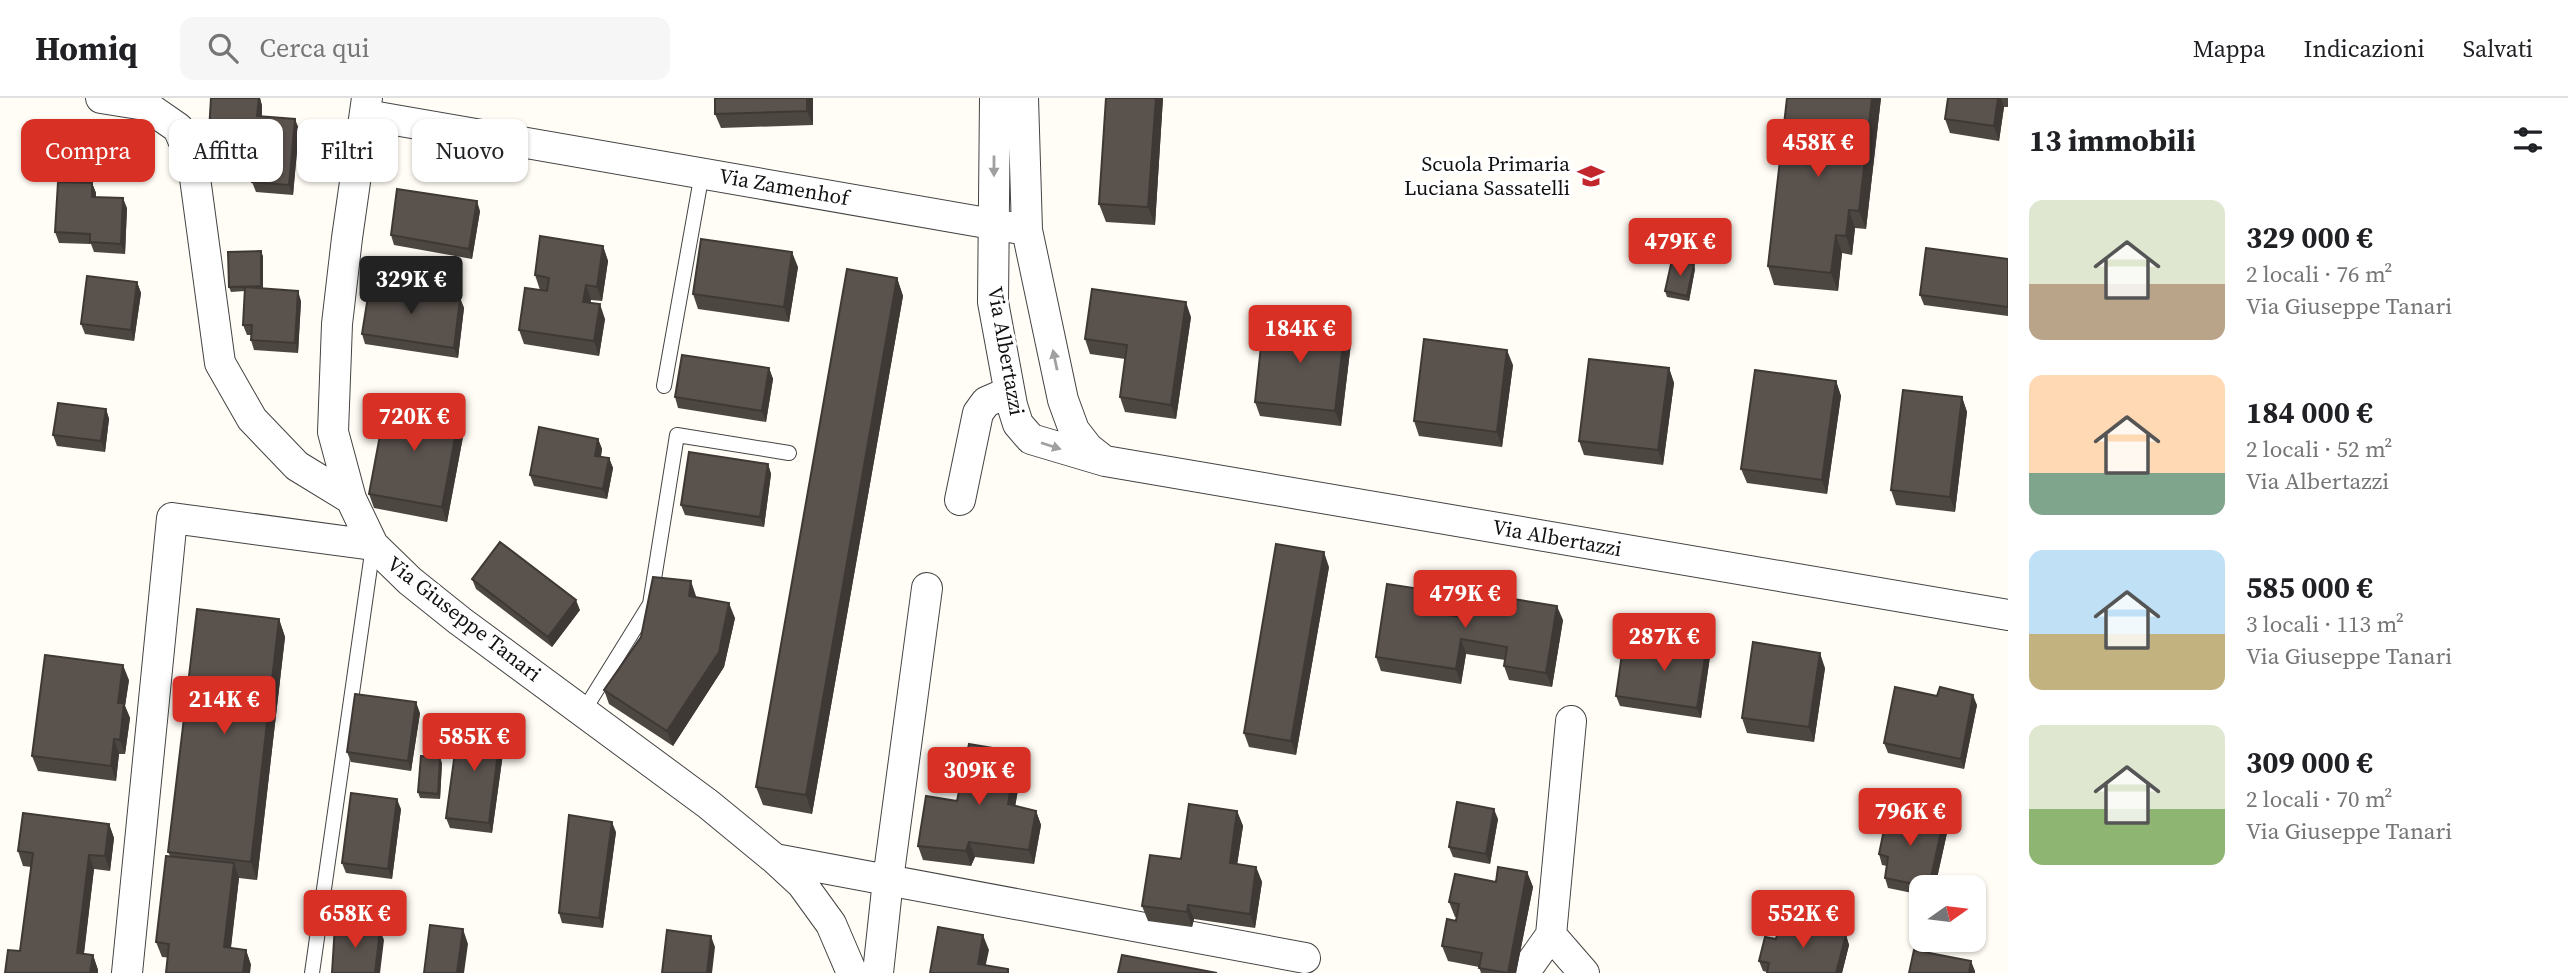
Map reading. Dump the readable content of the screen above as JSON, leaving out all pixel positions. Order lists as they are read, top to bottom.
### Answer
{
  "streets": {
    "street": ["Via Zamenhof", "Via Albertazzi", "Via Giuseppe Tanari"]
  },
  "crossings": [
    ["Via Zamenhof", "Via Albertazzi"],
    ["Via Zamenhof", "Via Giuseppe Tanari"]
  ],
  "places": {
    "school or university": ["Scuola Primaria Luciana Sassatelli"]
  },
  "north": "right",
  "page": {
    "header": "Homiq",
    "search": "Cerca qui",
    "nav": ["Mappa", "Indicazioni", "Salvati"],
    "heading": "13 immobili",
    "price": [
      "458K €",
      "479K €",
      "329K €",
      "184K €",
      "720K €",
      "479K €",
      "287K €",
      "214K €",
      "585K €",
      "309K €",
      "796K €",
      "658K €",
      "552K €"
    ],
    "chip": [
      "Compra",
      "Affitta",
      "Filtri",
      "Nuovo"
    ],
    "list": [
      {
        "name": "329 000 €",
        "note": "2 locali · 76 m² · Via Giuseppe Tanari"
      },
      {
        "name": "184 000 €",
        "note": "2 locali · 52 m² · Via Albertazzi"
      },
      {
        "name": "585 000 €",
        "note": "3 locali · 113 m² · Via Giuseppe Tanari"
      },
      {
        "name": "309 000 €",
        "note": "2 locali · 70 m² · Via Giuseppe Tanari"
      }
    ]
  }
}
